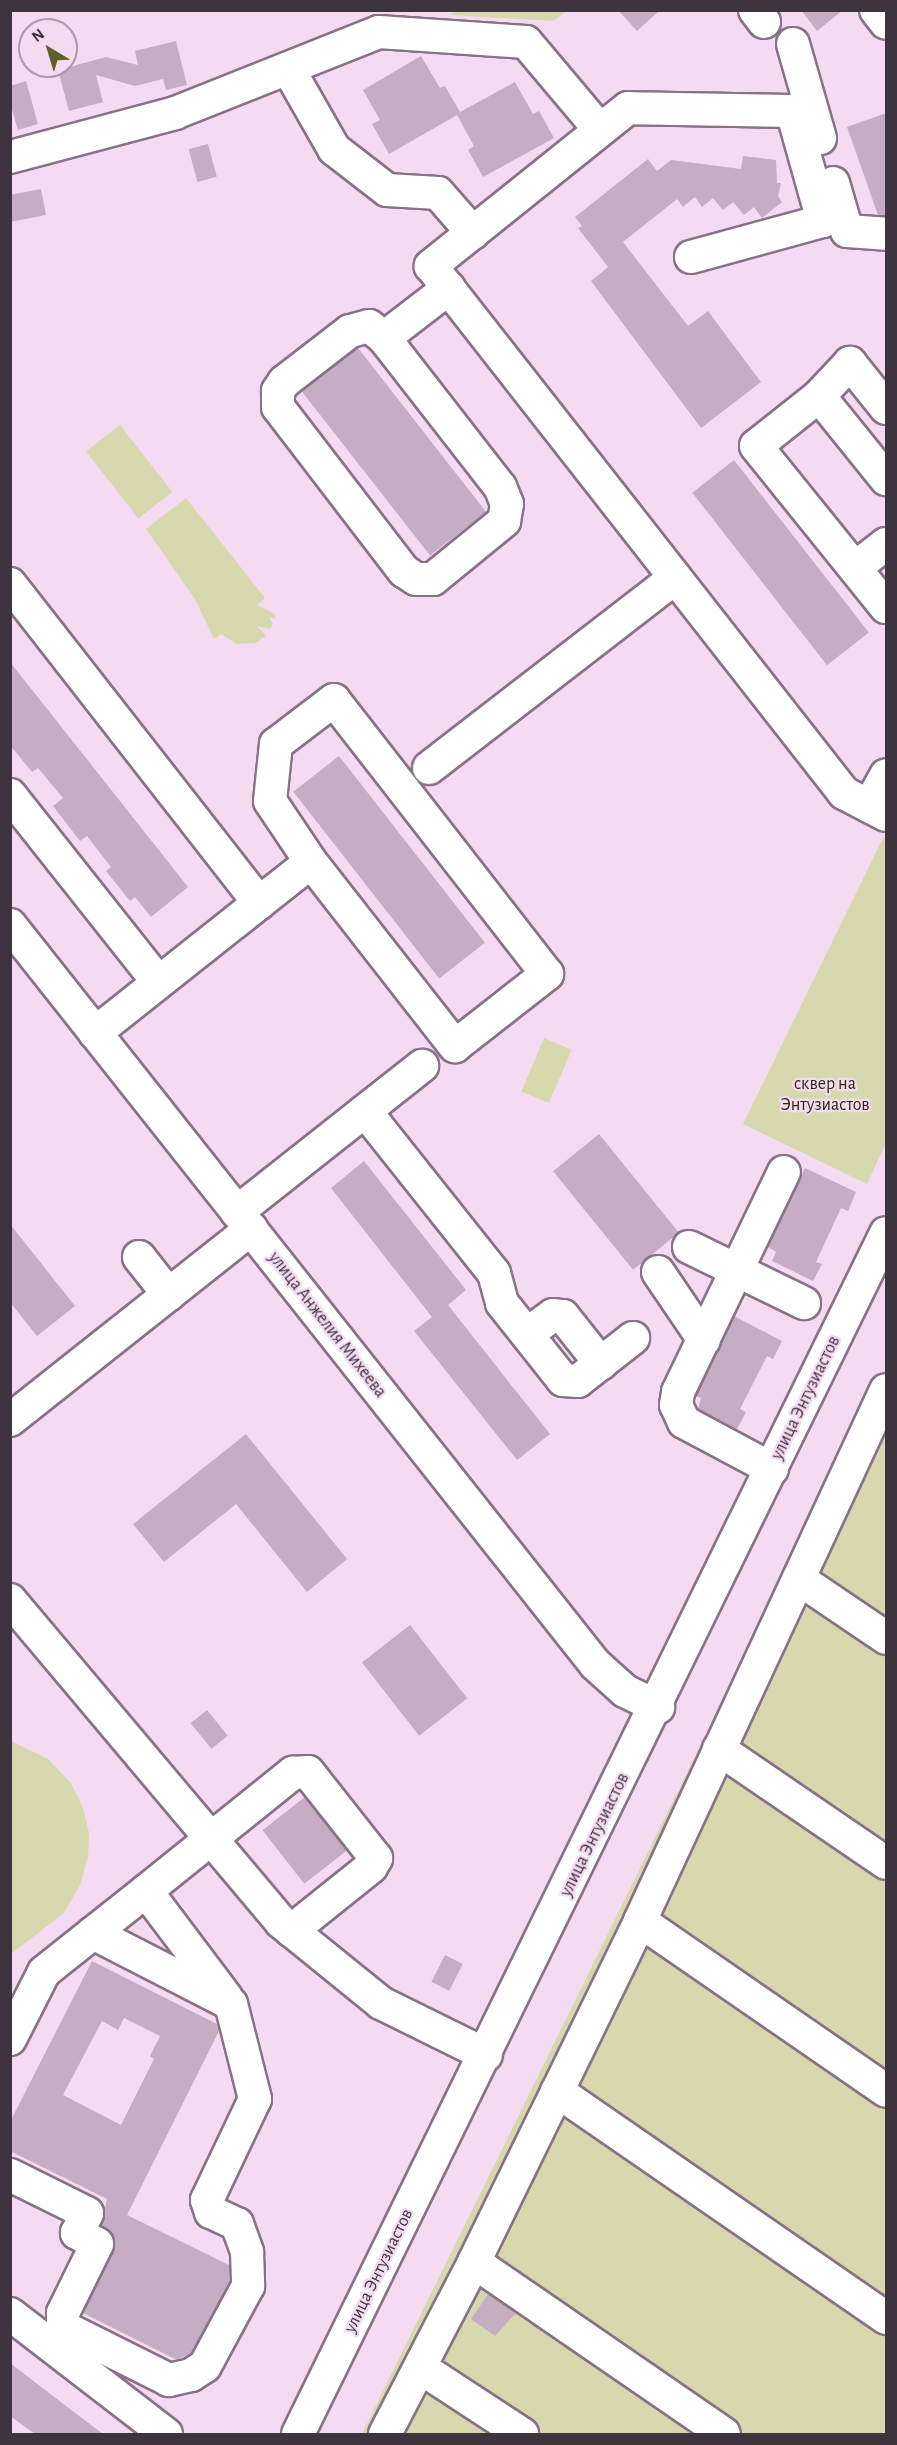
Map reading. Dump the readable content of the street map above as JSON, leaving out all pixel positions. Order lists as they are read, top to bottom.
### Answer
{
  "streets": {
    "street": ["улица Анжелия Михеева", "улица Энтузиастов"]
  },
  "crossings": [
    ["улица Анжелия Михеева", "улица Энтузиастов"]
  ],
  "parks": ["сквер на Энтузиастов"],
  "north": "top left"
}
